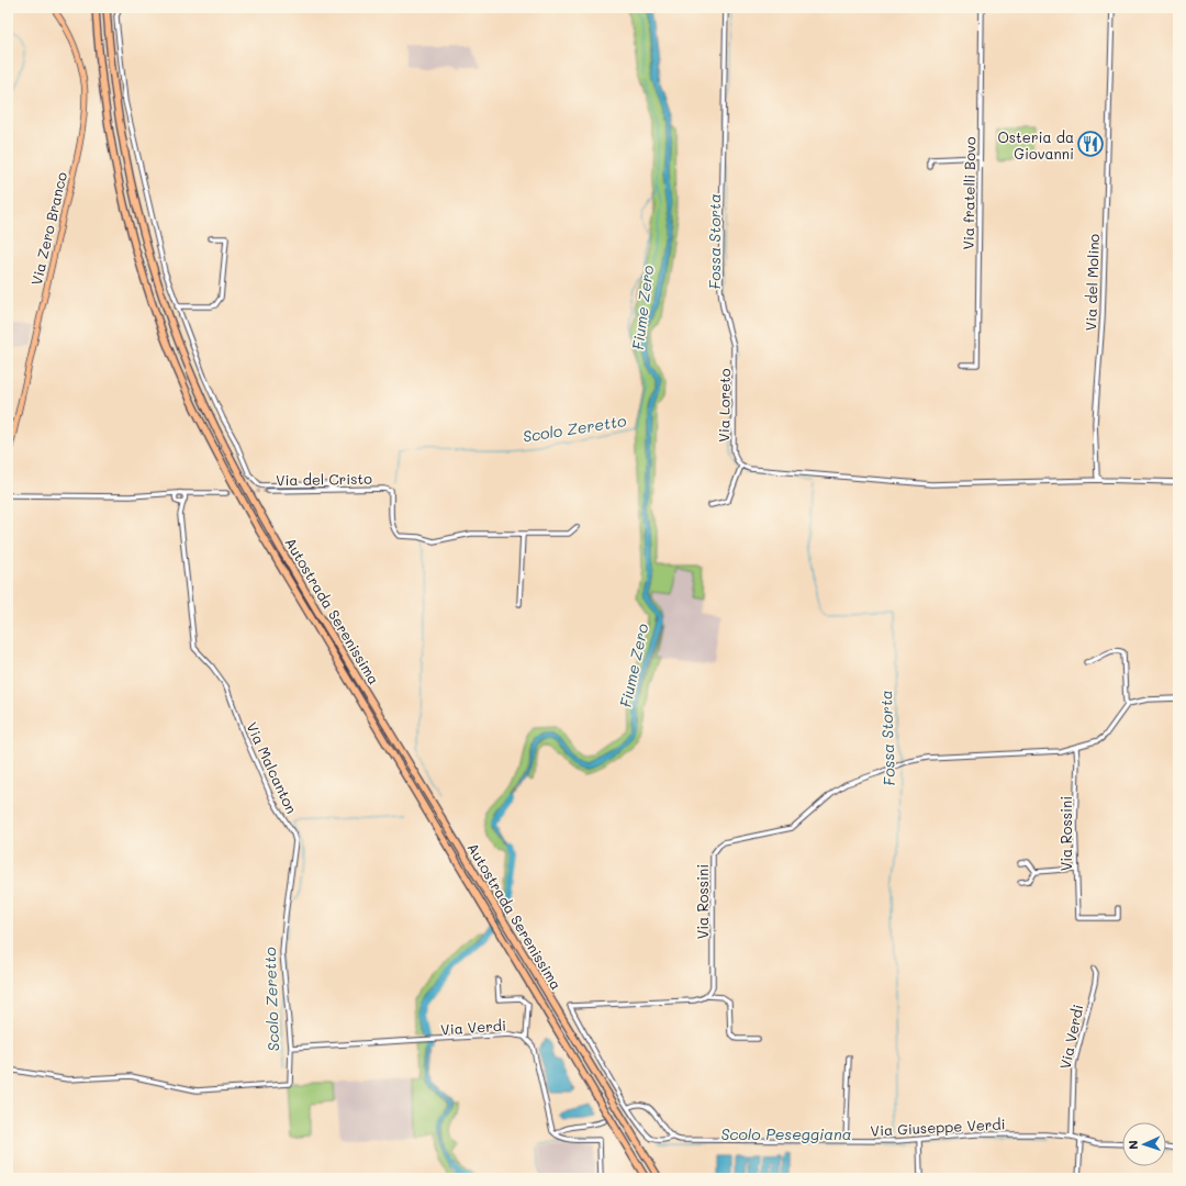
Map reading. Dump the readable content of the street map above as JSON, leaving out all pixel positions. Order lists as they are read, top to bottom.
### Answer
{
  "streets": {
    "highway": ["Autostrada Serenissima"],
    "main road": ["Via Zero Branco"],
    "street": [
      "Via fratelli Bovo",
      "Via del Molino",
      "Via Loreto",
      "Via del Cristo",
      "Via Malcanton",
      "Via Rossini",
      "Via Verdi",
      "Via Giuseppe Verdi"
    ]
  },
  "crossings": [
    ["Via Malcanton", "Via Verdi"],
    ["Via Verdi", "Via Giuseppe Verdi"]
  ],
  "water": [
    "Fossa Storta",
    "Fiume Zero",
    "Scolo Zeretto",
    "Scolo Peseggiana"
  ],
  "places": {
    "restaurant": ["Osteria da Giovanni"]
  },
  "north": "left"
}
